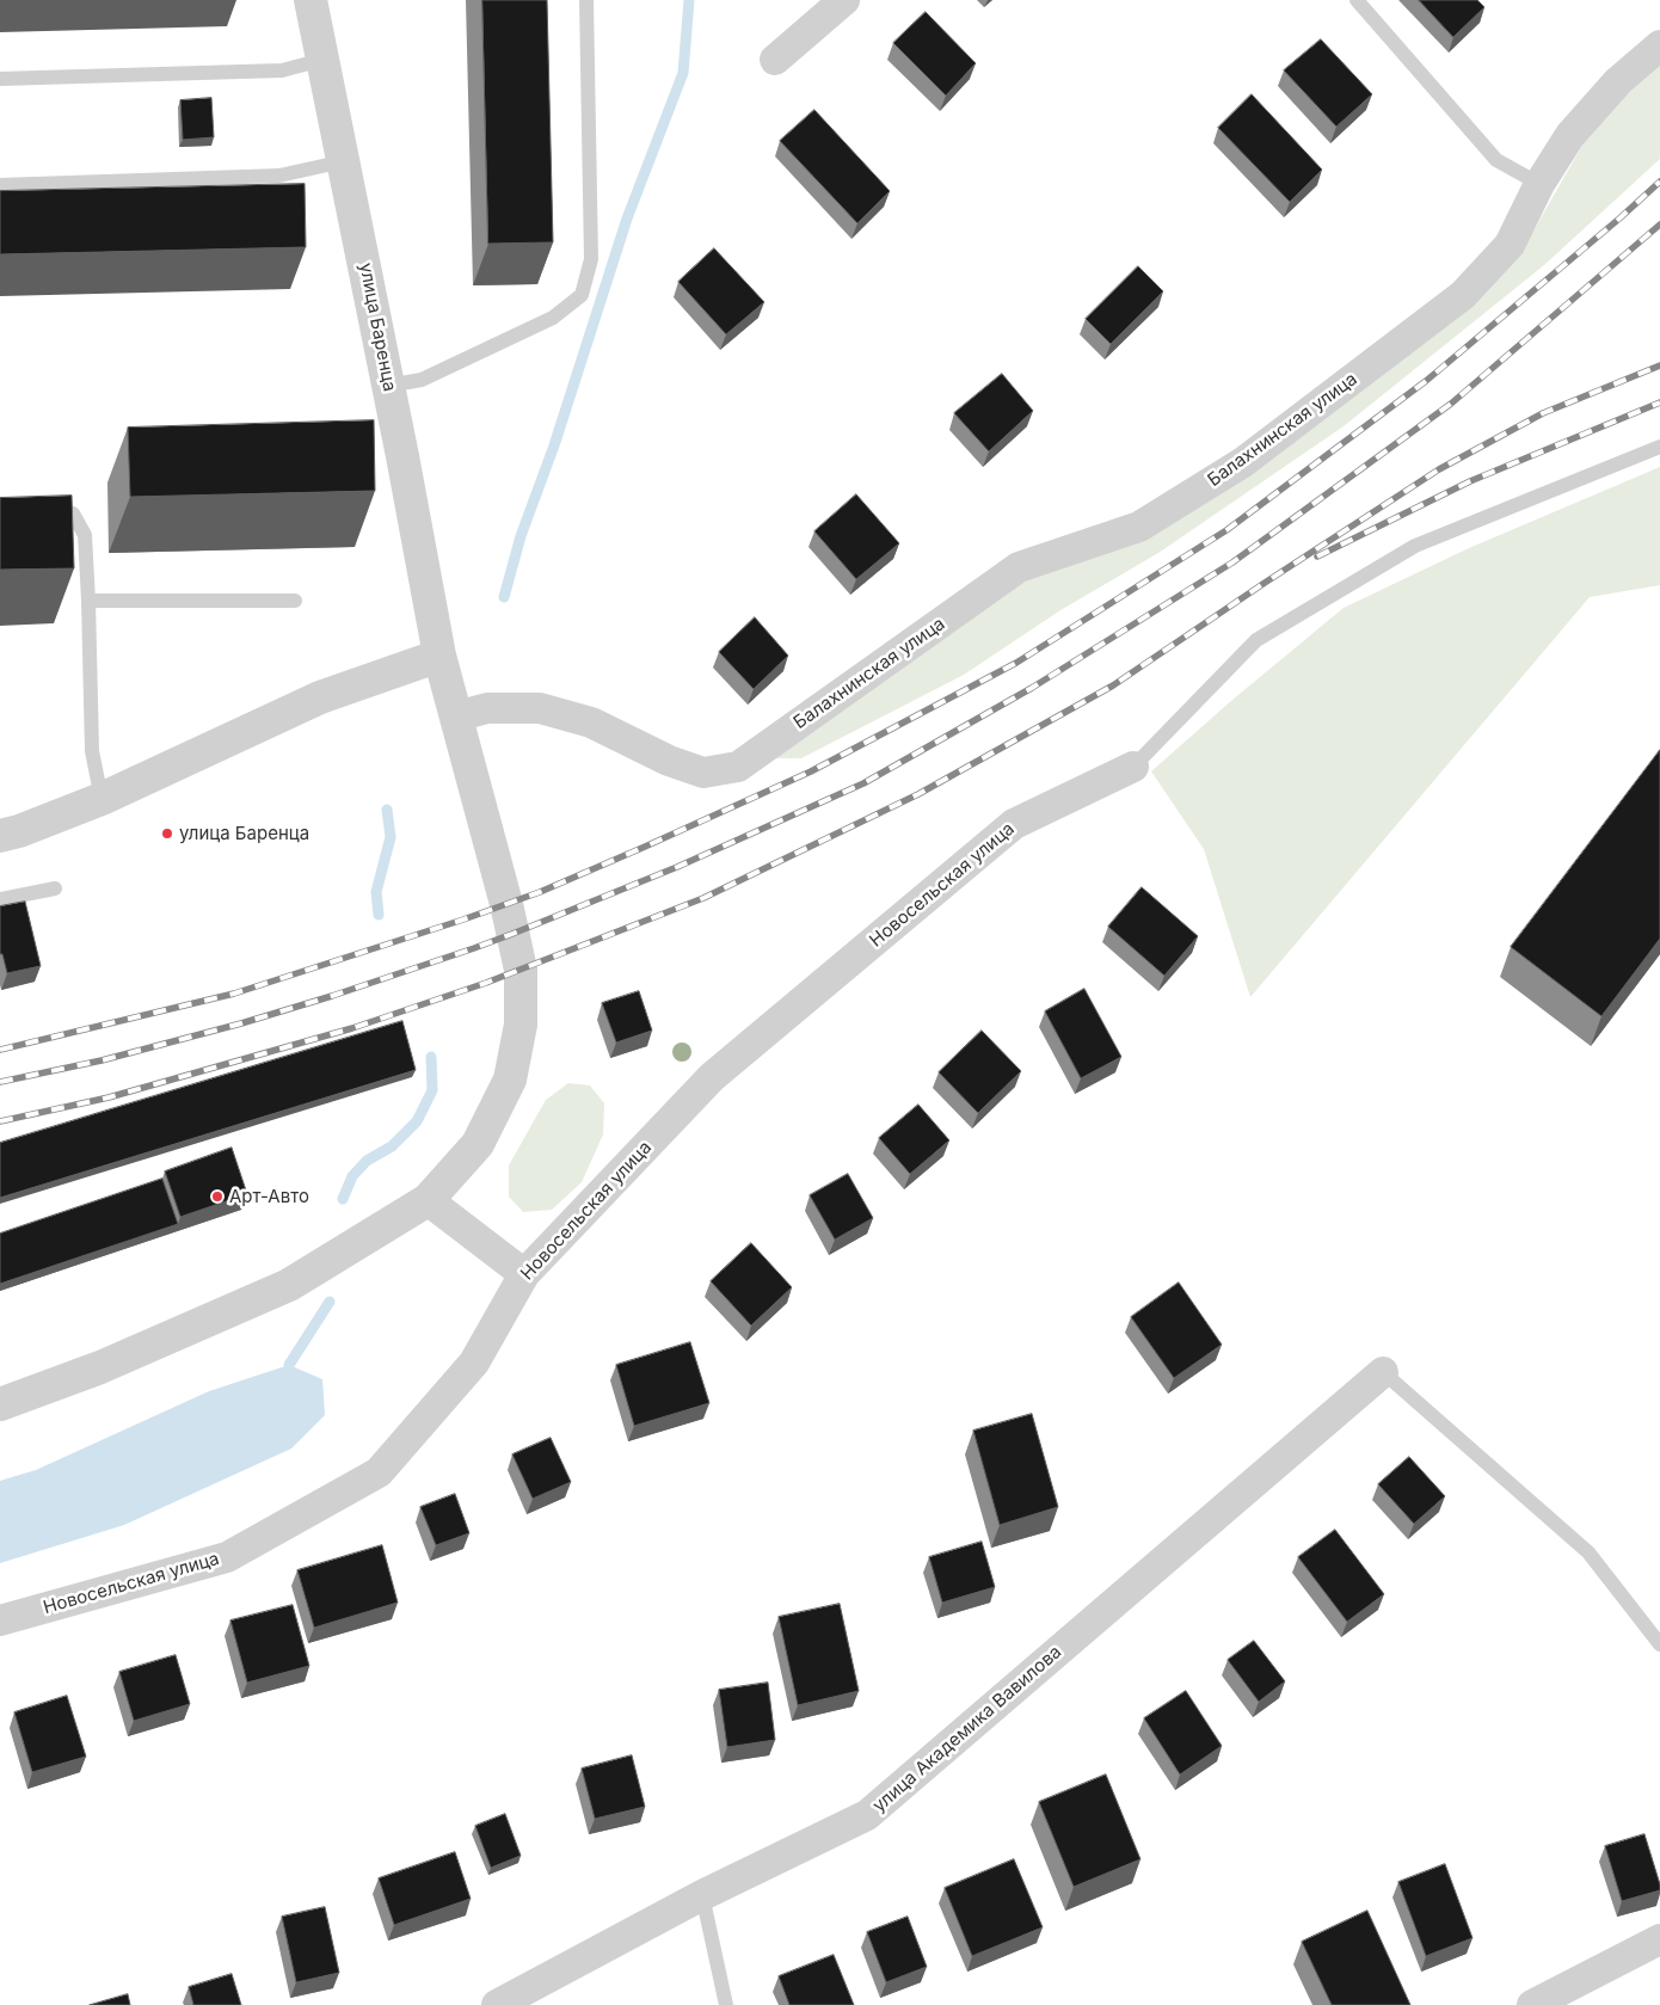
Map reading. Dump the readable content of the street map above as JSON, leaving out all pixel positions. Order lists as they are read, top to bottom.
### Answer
{
  "streets": {
    "street": [
      "улица Баренца",
      "Балахнинская улица",
      "Новосельская улица",
      "улица Академика Вавилова"
    ]
  },
  "crossings": [
    ["улица Баренца", "Балахнинская улица"]
  ],
  "places": ["улица Баренца", "Арт-Авто"]
}
